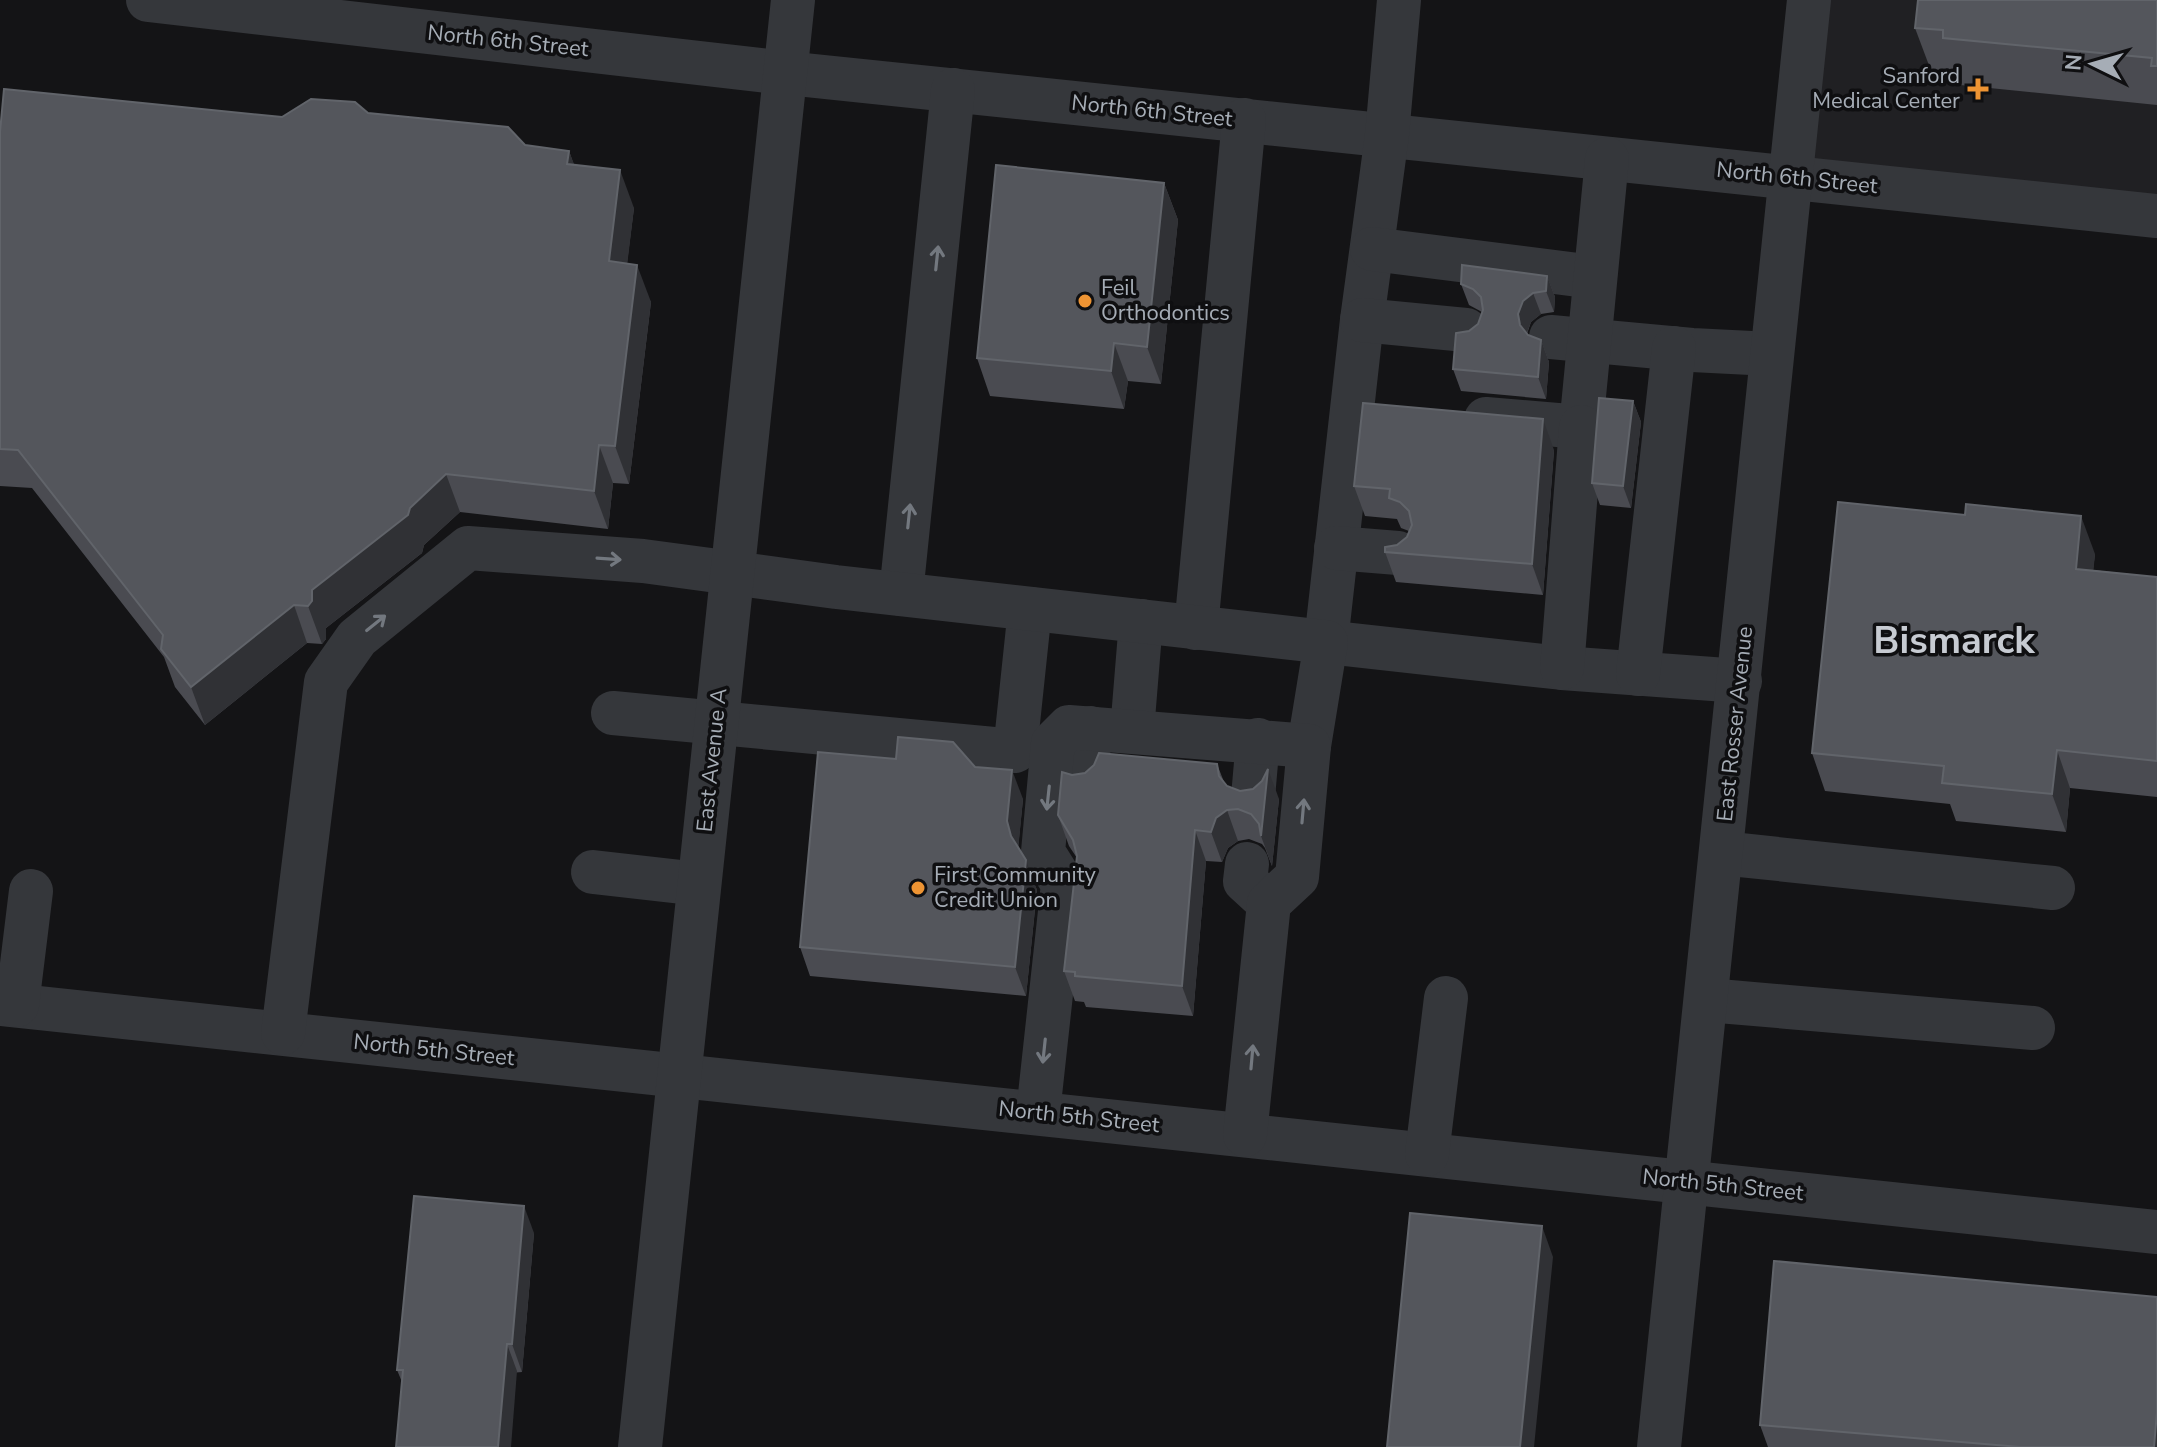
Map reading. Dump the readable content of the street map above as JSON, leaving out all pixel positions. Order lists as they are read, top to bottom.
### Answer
{
  "streets": {
    "street": [
      "North 6th Street",
      "East Rosser Avenue",
      "East Avenue A",
      "North 5th Street"
    ]
  },
  "crossings": [
    ["North 6th Street", "East Rosser Avenue"],
    ["North 6th Street", "East Avenue A"],
    ["East Rosser Avenue", "North 5th Street"],
    ["East Avenue A", "North 5th Street"]
  ],
  "districts": ["Bismarck"],
  "places": {
    "health": ["Sanford Medical Center"],
    "other": ["Feil Orthodontics", "First Community Credit Union"]
  },
  "north": "left"
}
